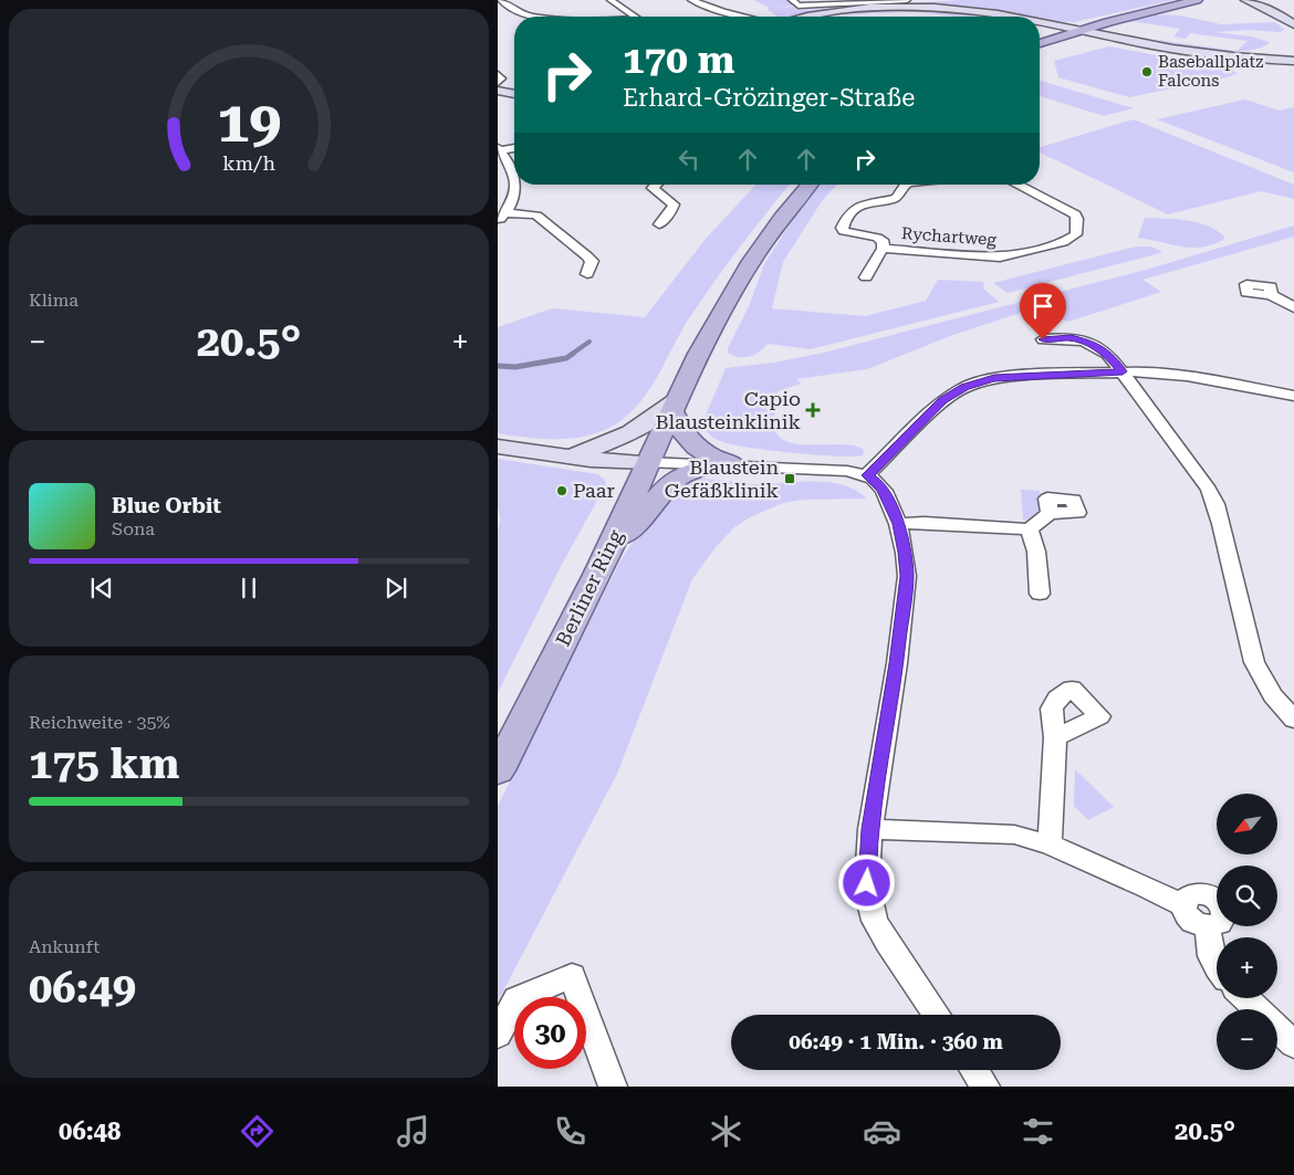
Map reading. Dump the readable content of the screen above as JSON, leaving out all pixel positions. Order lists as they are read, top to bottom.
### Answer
{
  "streets": {
    "main road": ["Berliner Ring"],
    "street": ["Rychartweg"]
  },
  "places": {
    "other": ["Baseballplatz Falcons", "Paar"],
    "health": ["Capio Blausteinklinik"],
    "transit": ["Blaustein Gefäßklinik"]
  },
  "north": "bottom left",
  "page": {
    "turn": ["170 m", "Erhard-Grözinger-Straße"],
    "tile": [
      "Klima",
      ["Reichweite · 35%", "175 km"],
      ["Ankunft", "06:49"]
    ],
    "heat": ["−", "20.5°", "+"],
    "song": ["Blue Orbit", "Sona"],
    "map_buttons": ["+", "−"],
    "limit": "30",
    "trip": "06:49 · 1 Min. · 360 m",
    "tabs": ["06:48", "20.5°"],
    "gauge": ["19", "km/h"]
  }
}
